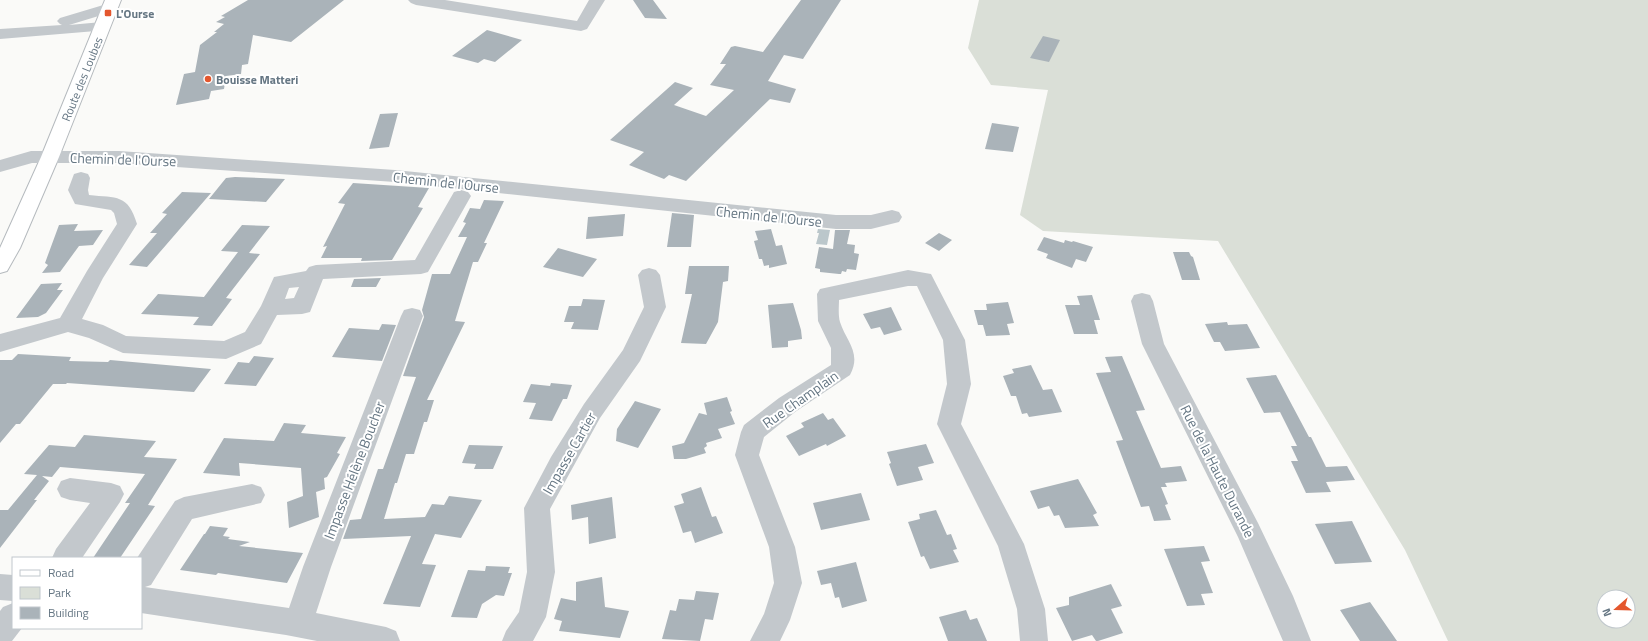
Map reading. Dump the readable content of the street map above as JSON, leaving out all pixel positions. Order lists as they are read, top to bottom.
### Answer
{
  "streets": {
    "main road": ["Route des Loubes"],
    "street": [
      "Chemin de l'Ourse",
      "Rue Champlain",
      "Impasse Cartier",
      "Impasse Hélène Boucher",
      "Rue de la Haute Durande"
    ]
  },
  "crossings": [
    ["Route des Loubes", "Chemin de l'Ourse"]
  ],
  "places": {
    "transit": ["L'Ourse"],
    "other": ["Bouisse Matteri"]
  },
  "legend": ["Road", "Park", "Building"],
  "north": "left"
}
